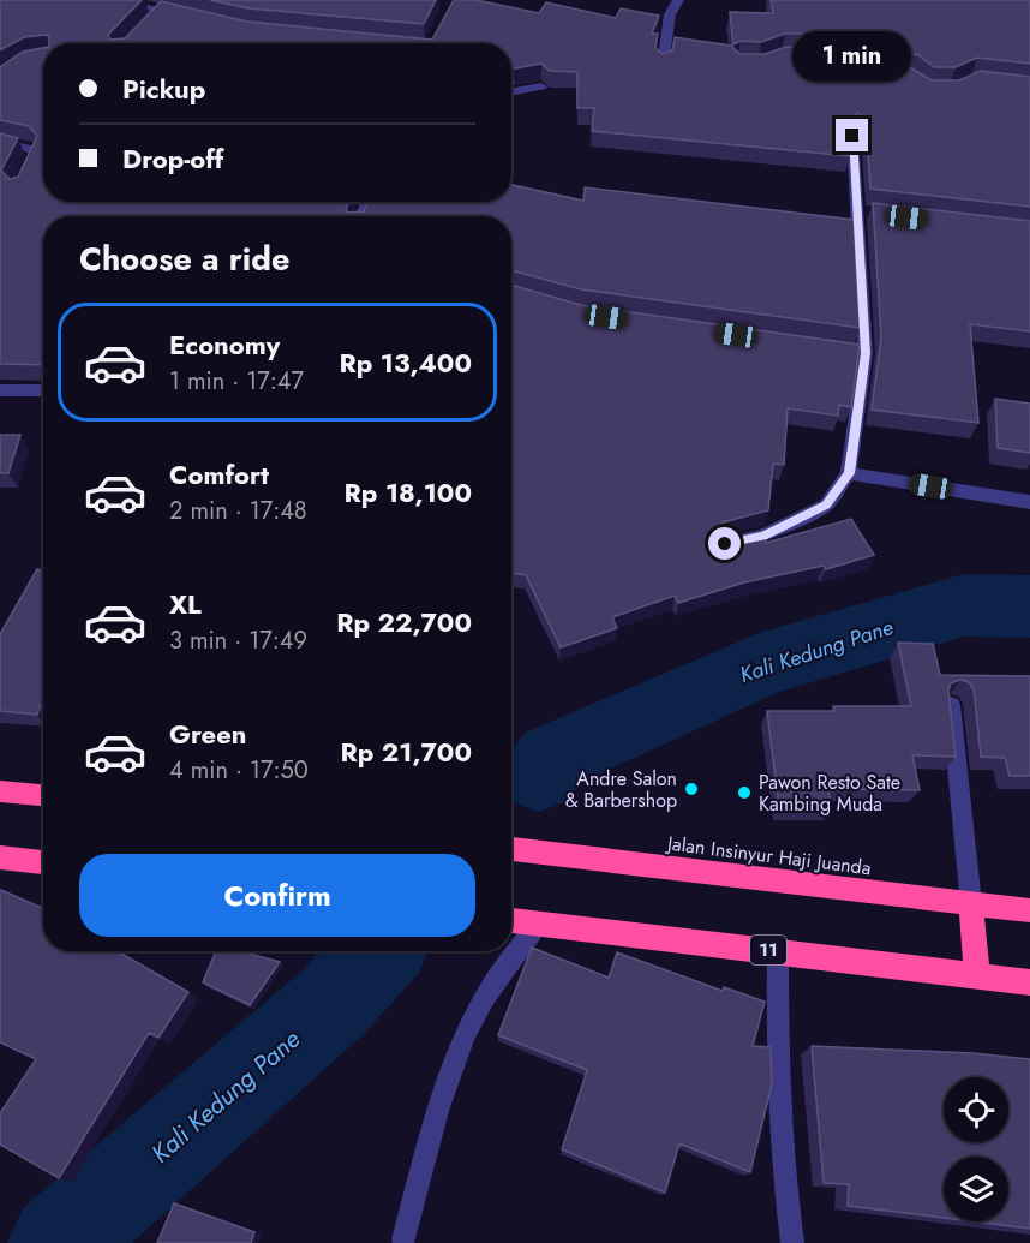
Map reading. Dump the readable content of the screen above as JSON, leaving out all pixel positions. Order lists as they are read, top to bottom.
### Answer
{
  "streets": {
    "highway": ["Jalan Insinyur Haji Juanda", "11"]
  },
  "water": ["Kali Kedung Pane"],
  "places": ["Andre Salon & Barbershop", "Pawon Resto Sate Kambing Muda"],
  "page": {
    "bubble": "1 min",
    "banner": ["Pickup", "Drop-off"],
    "heading": "Choose a ride",
    "list": [
      {
        "name": "Economy",
        "note": "1 min · 17:47",
        "value": "Rp 13,400"
      },
      {
        "name": "Comfort",
        "note": "2 min · 17:48",
        "value": "Rp 18,100"
      },
      {
        "name": "XL",
        "note": "3 min · 17:49",
        "value": "Rp 22,700"
      },
      {
        "name": "Green",
        "note": "4 min · 17:50",
        "value": "Rp 21,700"
      }
    ],
    "buttons": "Confirm"
  }
}
